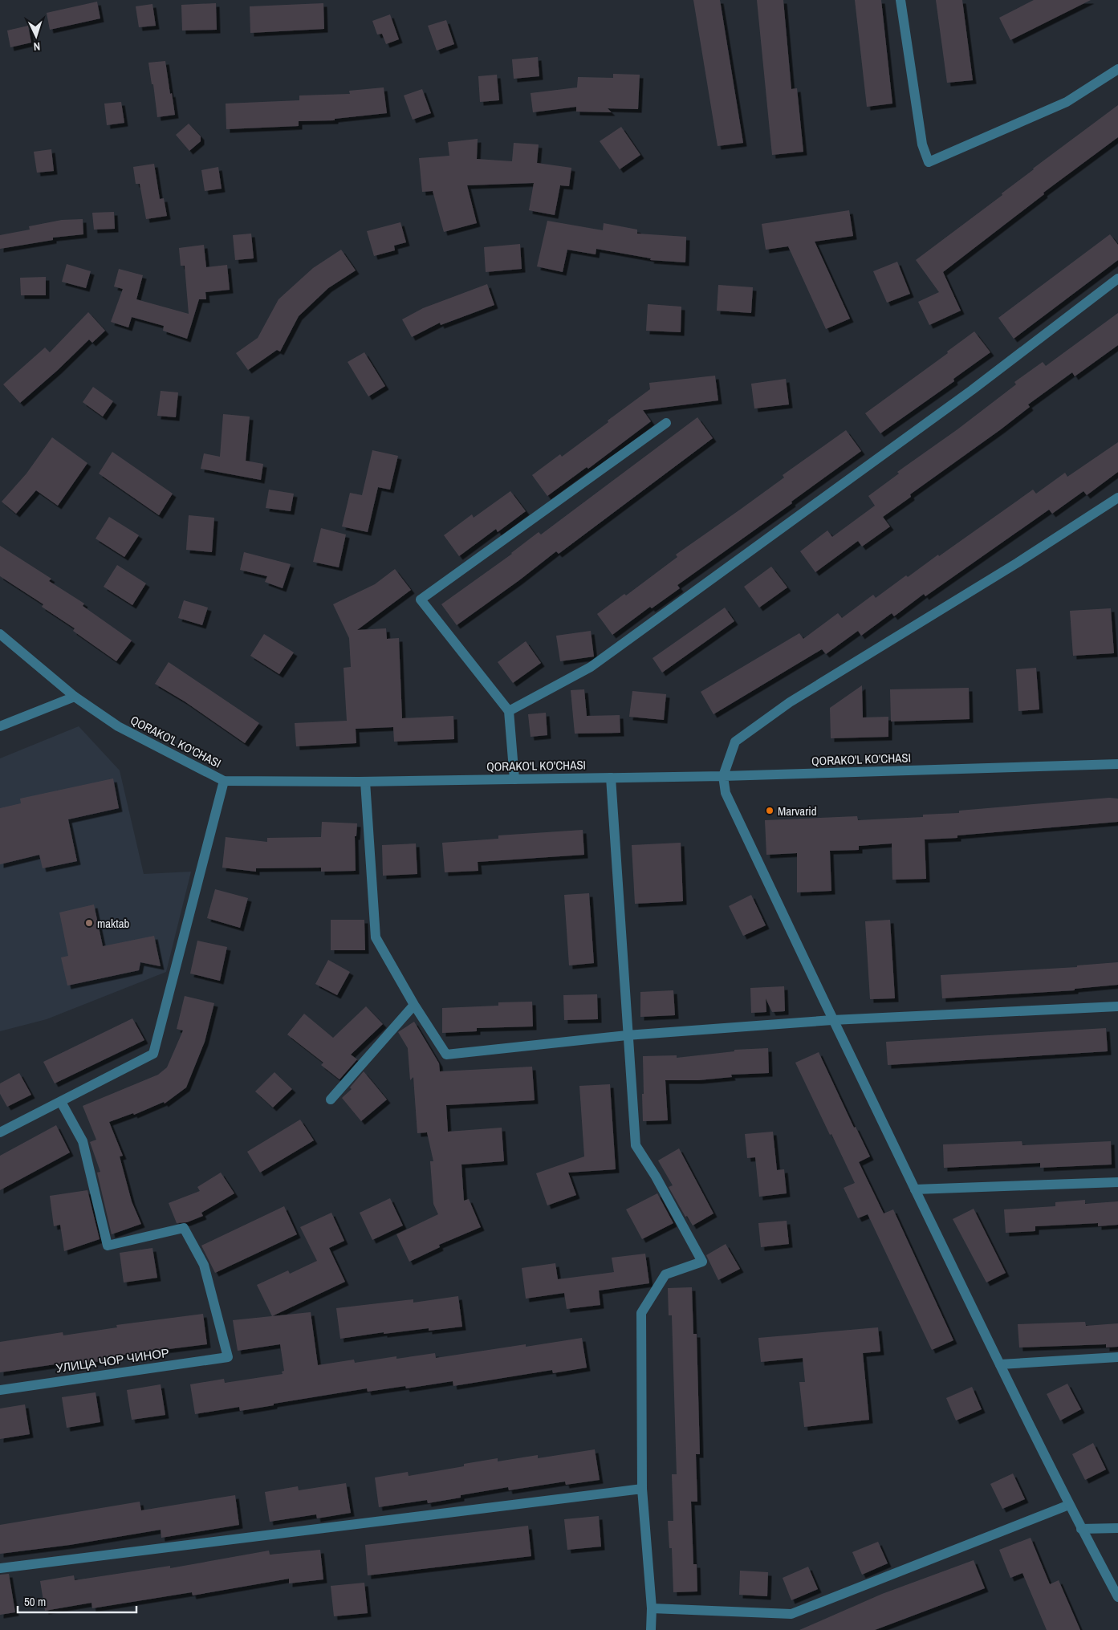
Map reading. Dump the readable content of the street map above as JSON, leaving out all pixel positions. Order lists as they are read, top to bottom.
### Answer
{
  "streets": {
    "street": ["QORAKO'L KO'CHASI", "УЛИЦА ЧОР ЧИНОР"]
  },
  "places": ["Marvarid", "maktab"],
  "scale_bar": "50 m",
  "north": "bottom"
}
